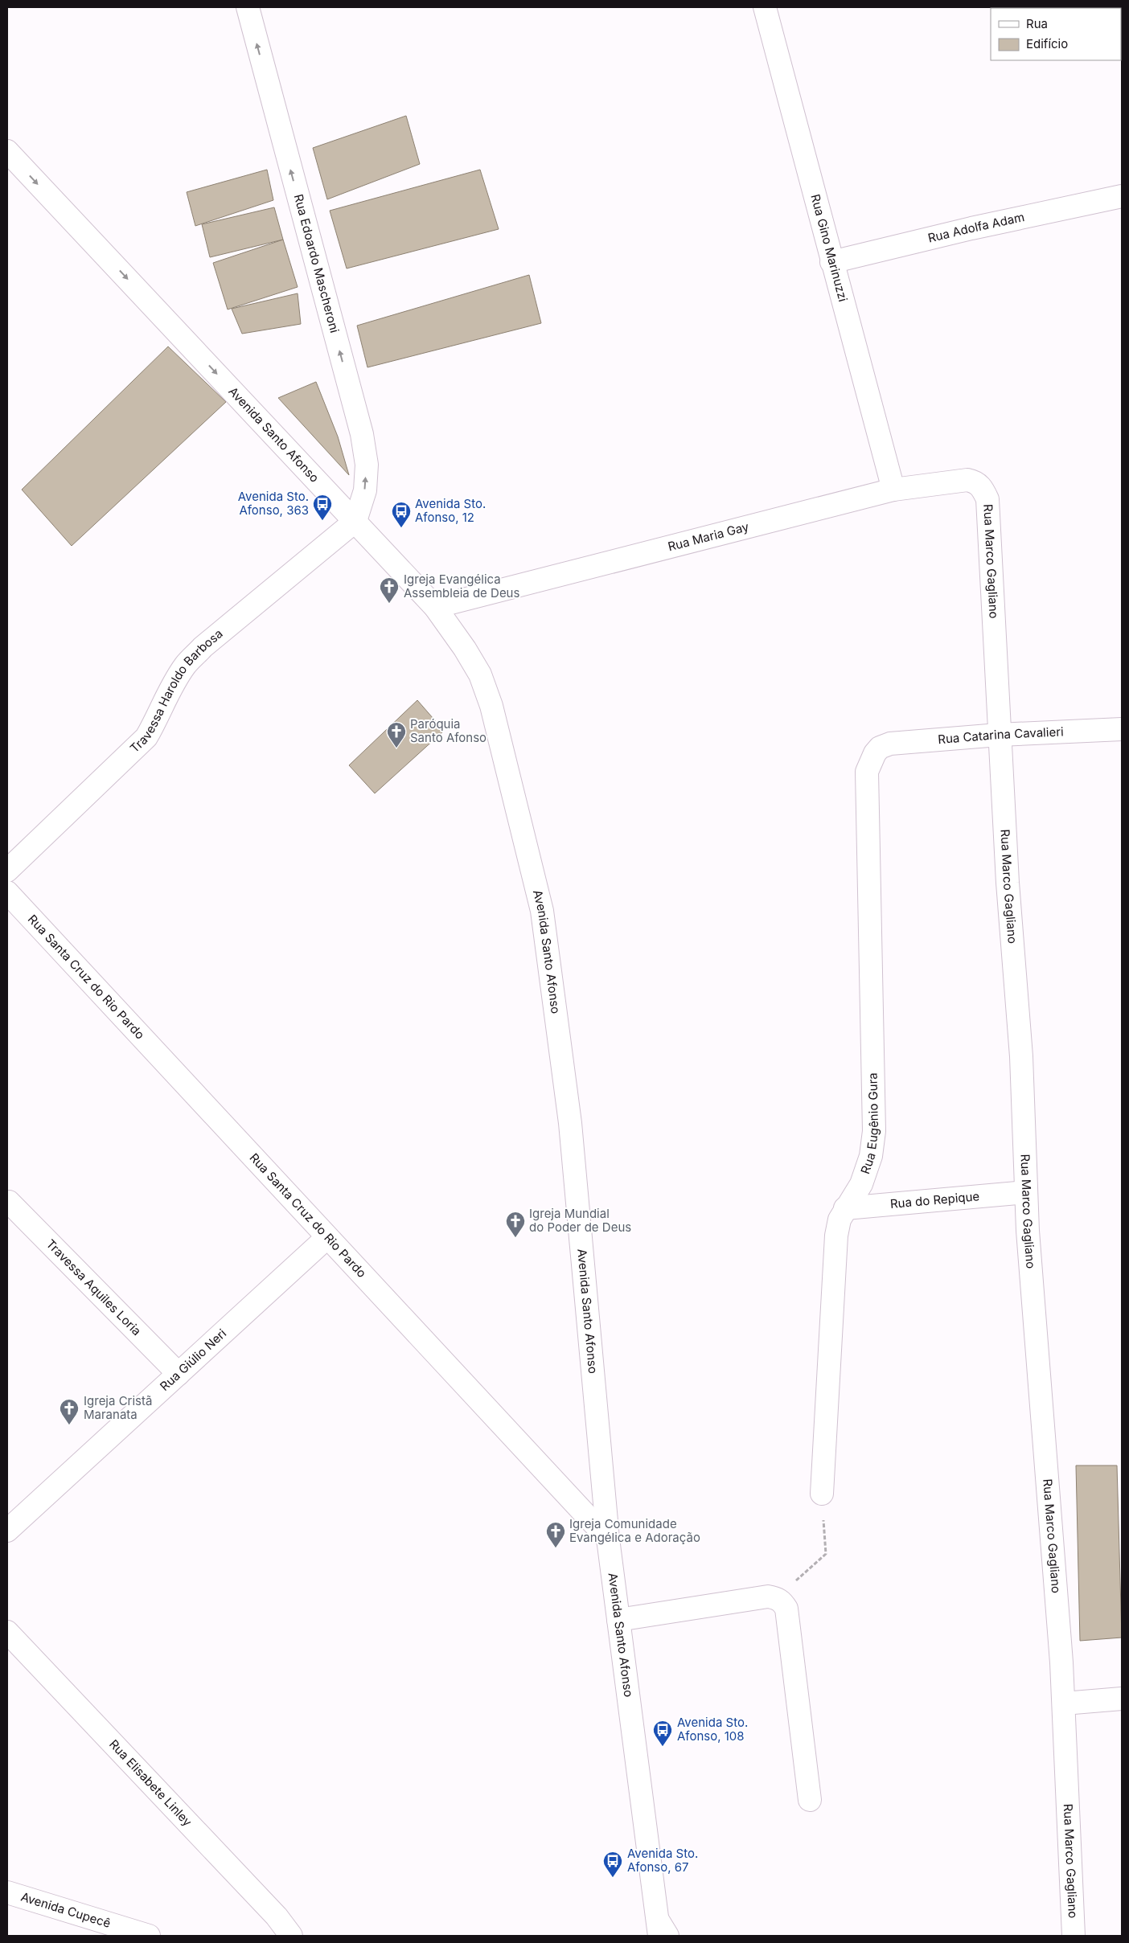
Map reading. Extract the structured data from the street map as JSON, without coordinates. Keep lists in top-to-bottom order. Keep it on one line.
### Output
{"streets":{"street":["Rua Adolfa Adam","Rua Gino Marinuzzi","Rua Edoardo Mascheroni","Avenida Santo Afonso","Rua Maria Gay","Rua Marco Gagliano","Travessa Haroldo Barbosa","Rua Catarina Cavalieri","Rua Santa Cruz do Rio Pardo","Rua Eugênio Gura","Rua do Repique","Travessa Aquiles Loria","Rua Giúlio Neri","Rua Elisabete Linley","Avenida Cupecê"]},"crossings":[["Rua Adolfa Adam","Rua Gino Marinuzzi"],["Rua Gino Marinuzzi","Rua Maria Gay"],["Rua Edoardo Mascheroni","Avenida Santo Afonso"],["Rua Edoardo Mascheroni","Travessa Haroldo Barbosa"],["Avenida Santo Afonso","Rua Maria Gay"],["Avenida Santo Afonso","Travessa Haroldo Barbosa"],["Avenida Santo Afonso","Rua Santa Cruz do Rio Pardo"],["Rua Maria Gay","Rua Marco Gagliano"],["Rua Marco Gagliano","Rua Catarina Cavalieri"],["Rua Marco Gagliano","Rua do Repique"],["Rua Catarina Cavalieri","Rua Eugênio Gura"],["Rua Santa Cruz do Rio Pardo","Rua Giúlio Neri"],["Rua Eugênio Gura","Rua do Repique"],["Travessa Aquiles Loria","Rua Giúlio Neri"]],"one_way":["Rua Edoardo Mascheroni"],"places":{"bus stop":["Avenida Sto. Afonso, 363","Avenida Sto. Afonso, 12","Avenida Sto. Afonso, 108","Avenida Sto. Afonso, 67"],"church":["Igreja Evangélica Assembleia de Deus","Paróquia Santo Afonso","Igreja Mundial do Poder de Deus","Igreja Cristã Maranata","Igreja Comunidade Evangélica e Adoração"]},"legend":["Rua","Edifício"]}
